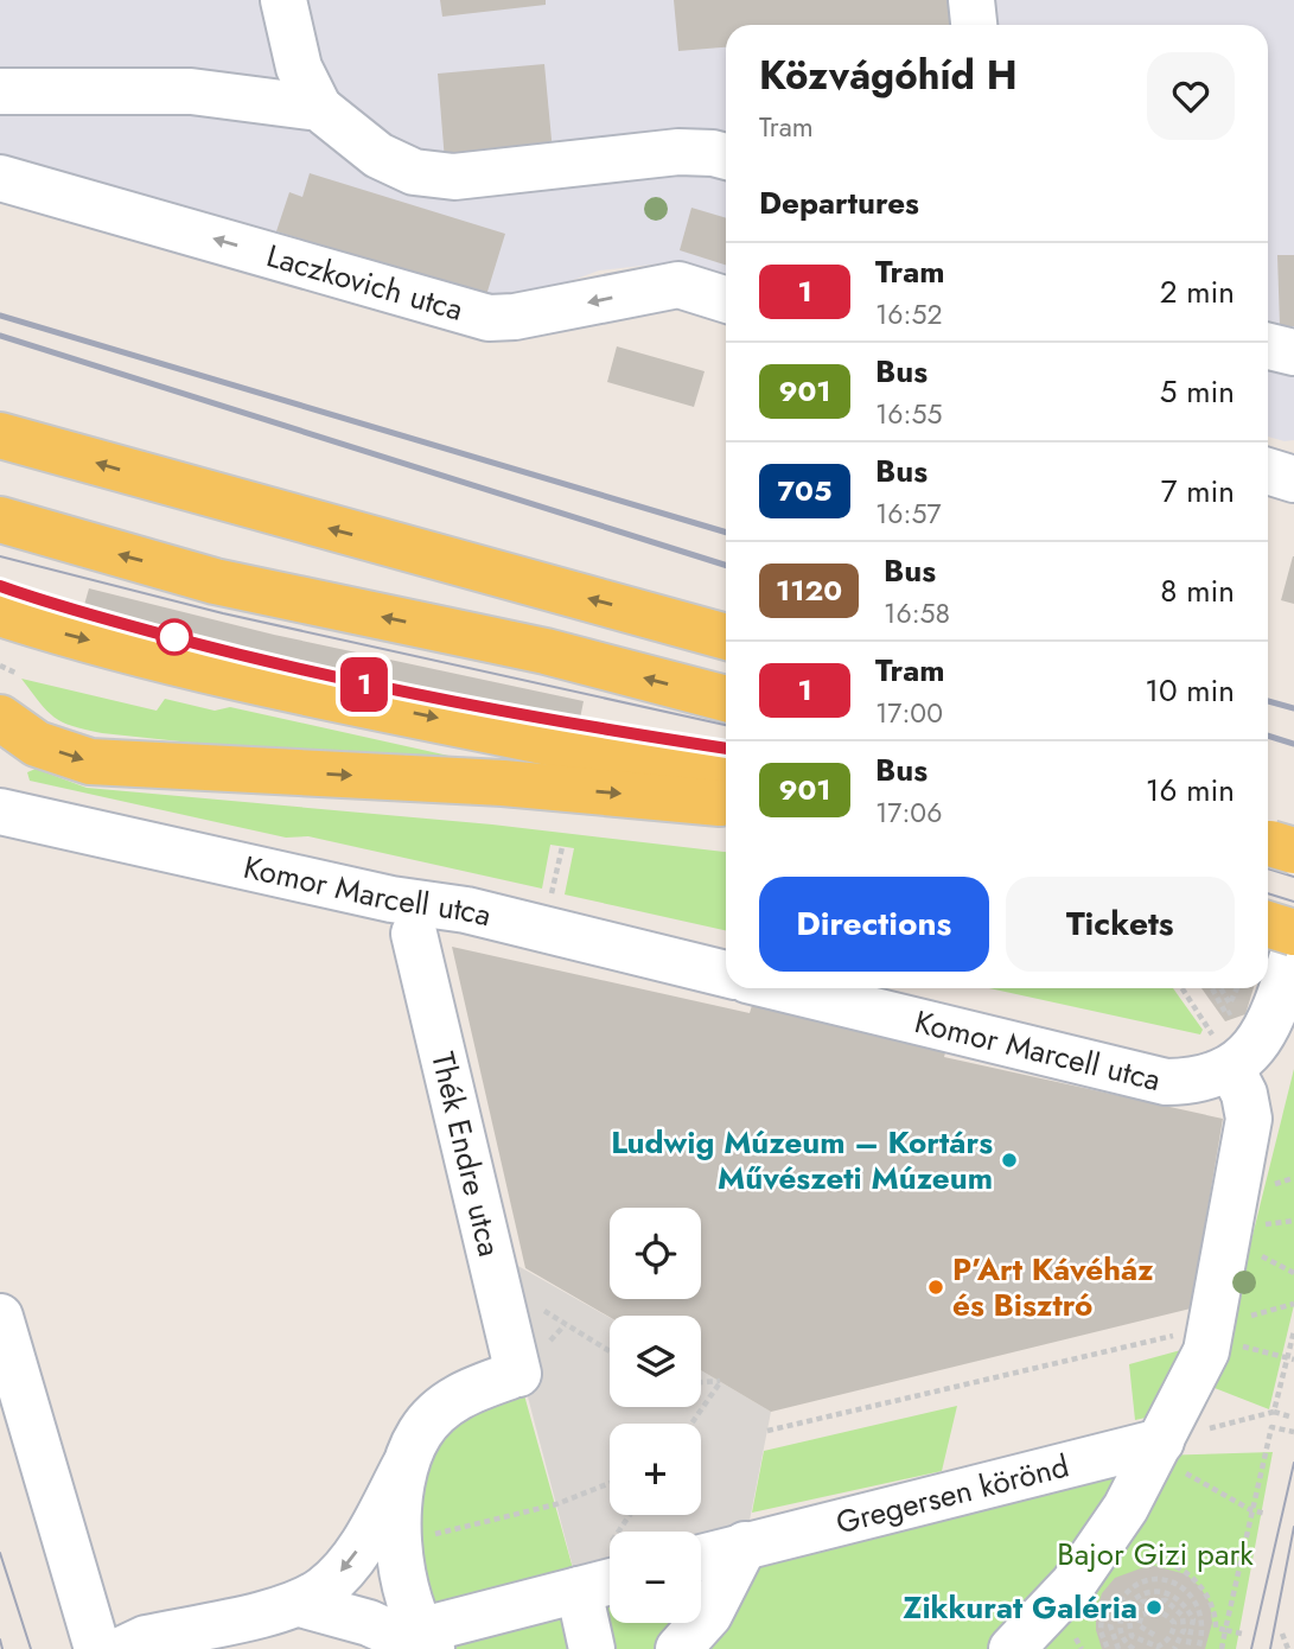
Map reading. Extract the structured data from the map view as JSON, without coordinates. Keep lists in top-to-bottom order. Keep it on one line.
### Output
{"streets":{"street":["Laczkovich utca","Komor Marcell utca","Thék Endre utca","Gregersen körönd"]},"parks":["Bajor Gizi park"],"places":["Ludwig Múzeum – Kortárs Művészeti Múzeum","P’Art Kávéház és Bisztró","Zikkurat Galéria"],"lines":["tram line 1"],"page":{"on_map":"1","heading":[["Közvágóhíd H","Tram"],"Departures"],"list":[{"mark":"1","name":"Tram","note":"16:52","value":"2 min"},{"mark":"901","name":"Bus","note":"16:55","value":"5 min"},{"mark":"705","name":"Bus","note":"16:57","value":"7 min"},{"mark":"1120","name":"Bus","note":"16:58","value":"8 min"},{"mark":"1","name":"Tram","note":"17:00","value":"10 min"},{"mark":"901","name":"Bus","note":"17:06","value":"16 min"}],"buttons":["Directions","Tickets"],"map_buttons":["+","−"]}}
